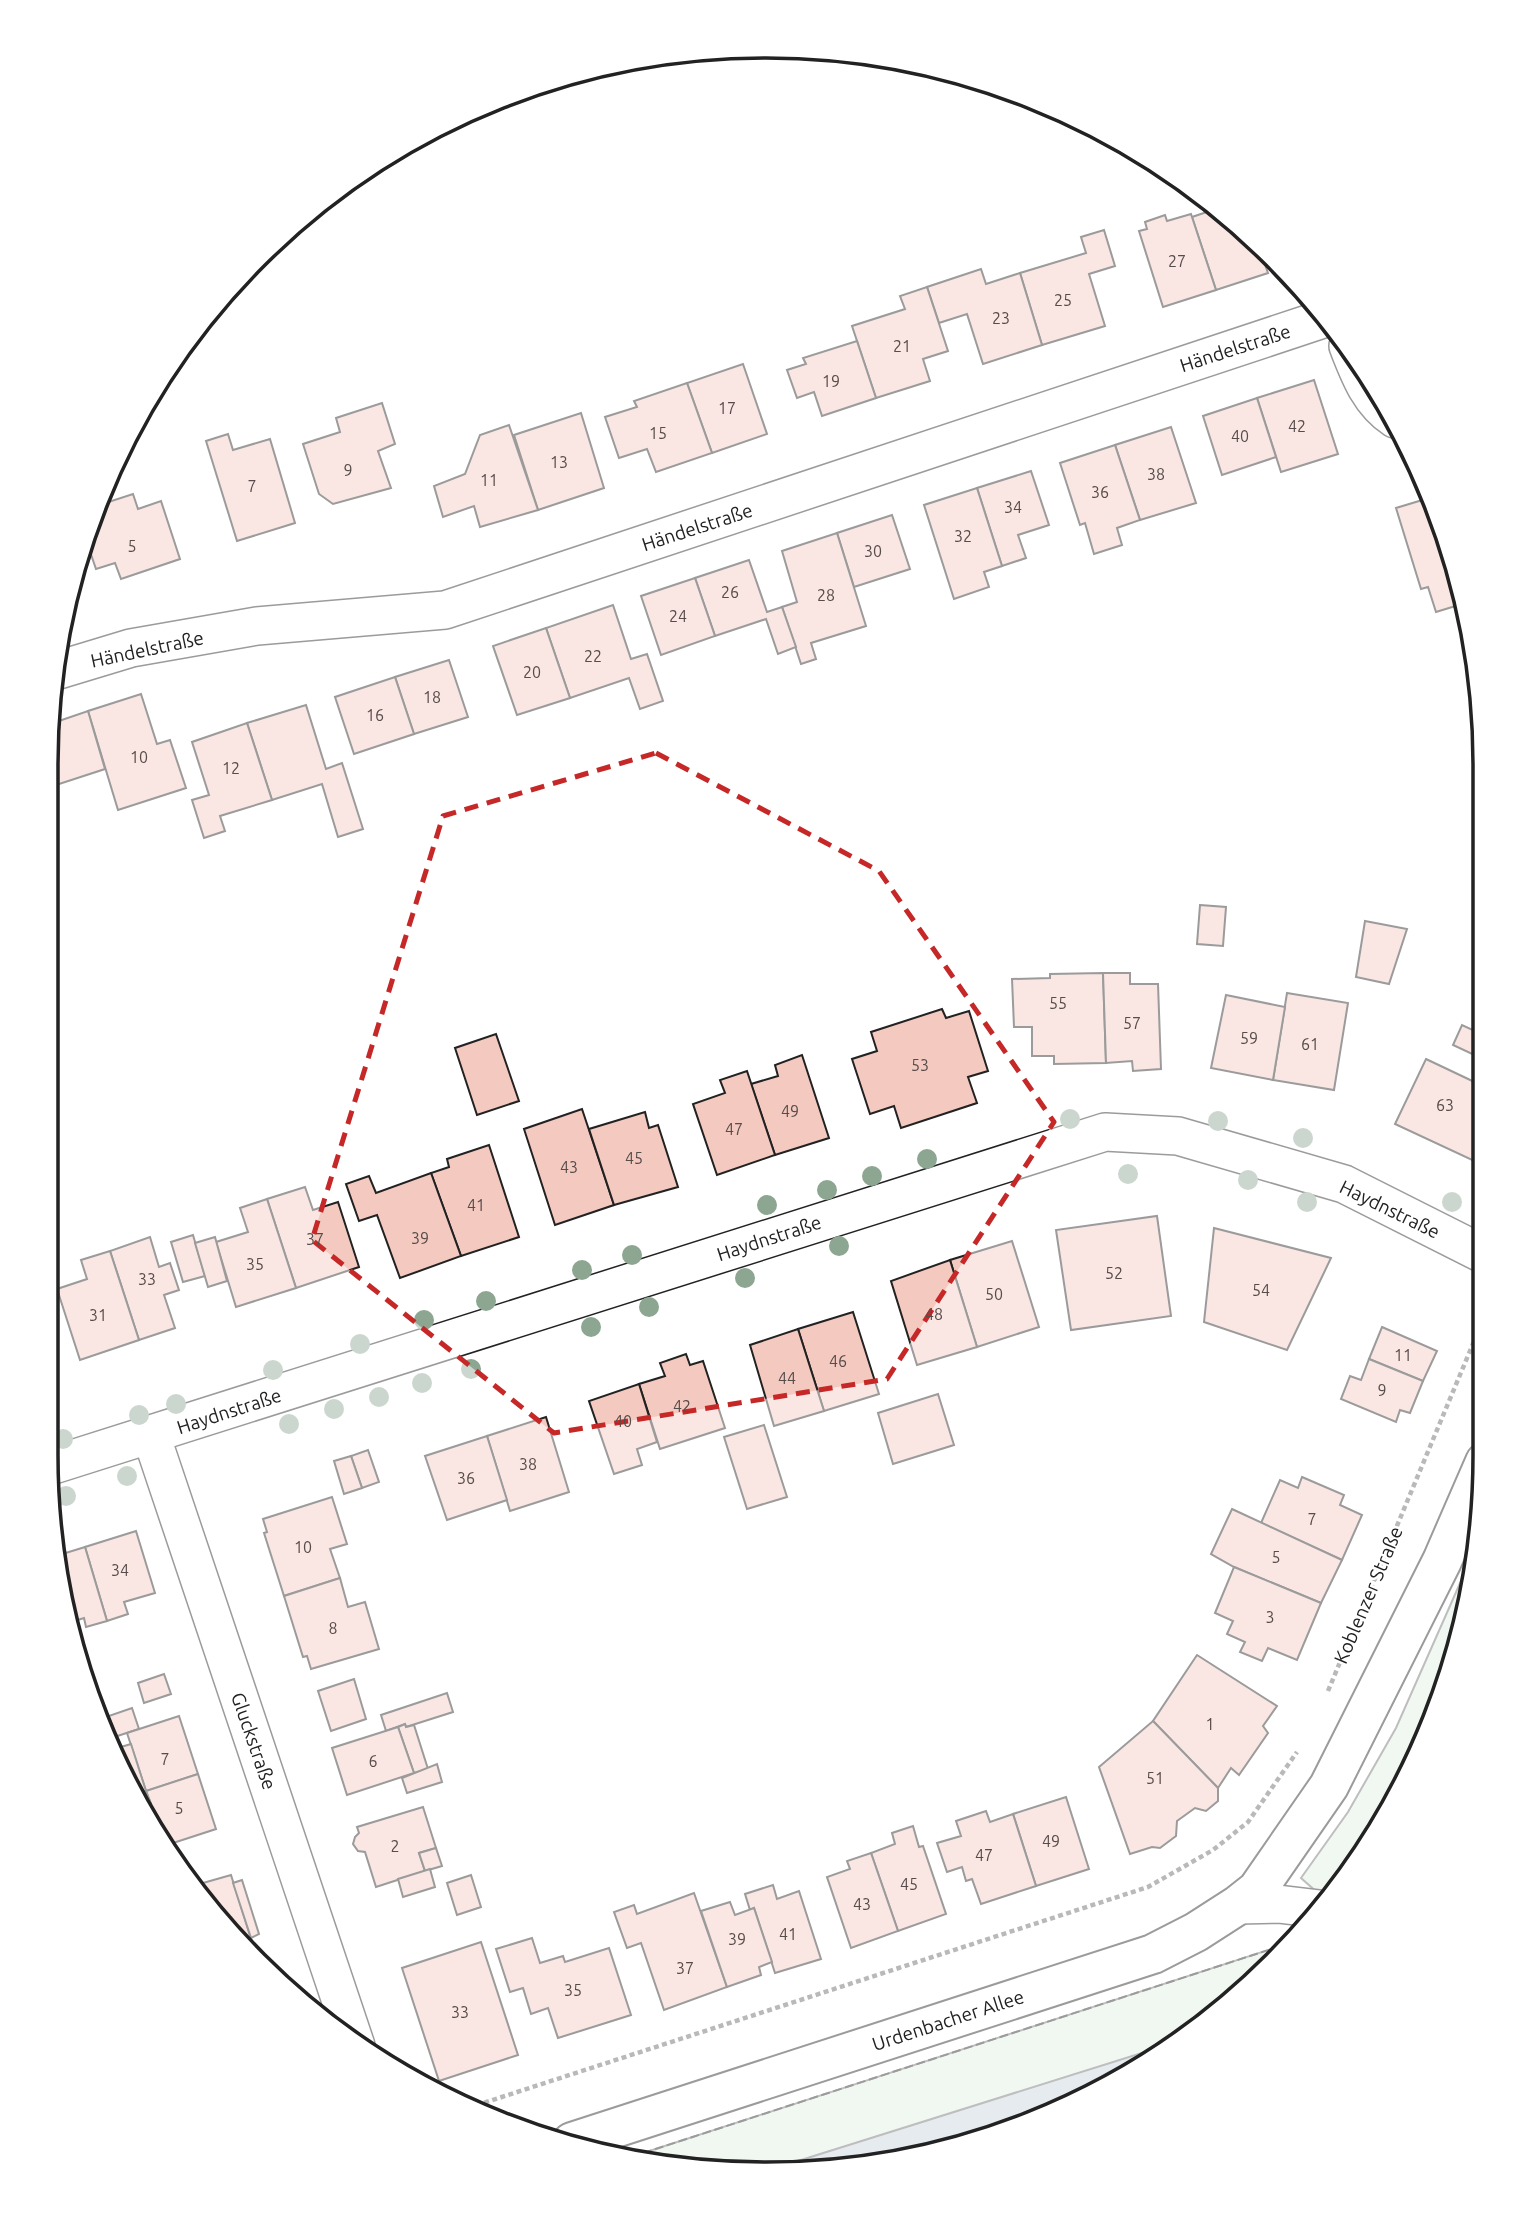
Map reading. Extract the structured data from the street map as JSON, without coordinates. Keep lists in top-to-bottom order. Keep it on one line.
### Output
{"streets":{"main road":["Urdenbacher Allee"],"street":["Händelstraße","Haydnstraße","Gluckstraße"],"path":["Koblenzer Straße"]},"crossings":[["Haydnstraße","Gluckstraße"]],"house_numbers":["27","25","23","21","19","17","42","15","40","13","9","38","11","7","36","34","32","5","30","26","28","24","22","20","18","16","10","12","55","57","59","61","53","63","49","47","45","43","41","39","37","35","52","33","54","50","48","31","11","46","44","9","42","40","38","36","7","10","5","34","3","8","1","7","6","51","5","49","2","47","45","43","41","39","37","35","33"]}
